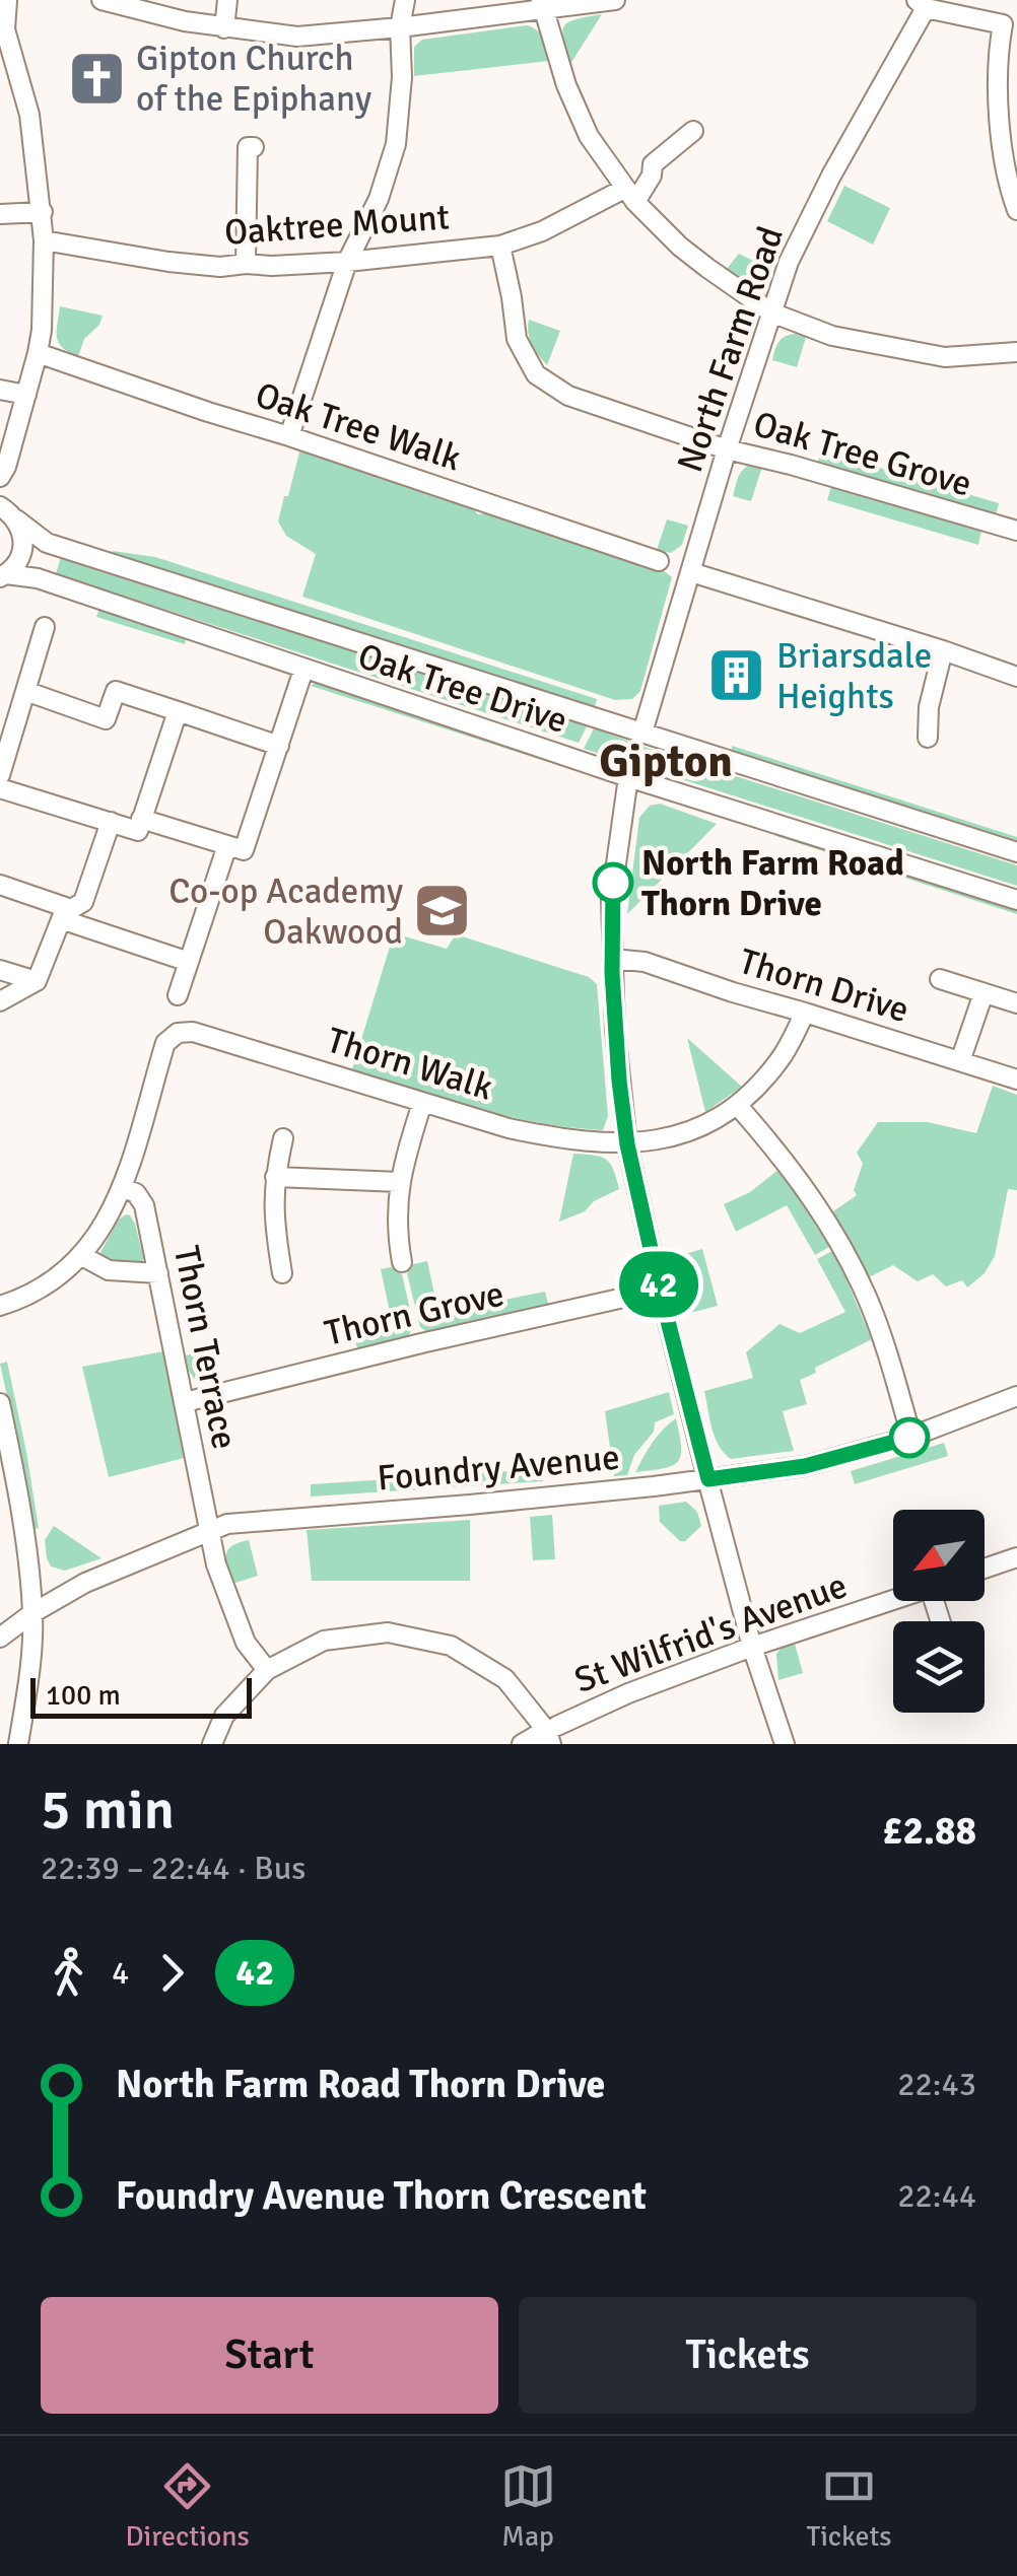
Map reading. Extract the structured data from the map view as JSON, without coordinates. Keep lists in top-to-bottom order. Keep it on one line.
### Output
{"streets":{"street":["Oaktree Mount","North Farm Road","Oak Tree Walk","Oak Tree Grove","Oak Tree Drive","Thorn Drive","Thorn Walk","Thorn Grove","Thorn Terrace","Foundry Avenue","St Wilfrid's Avenue"]},"crossings":[["Oaktree Mount","Oak Tree Grove"],["North Farm Road","Oak Tree Grove"],["North Farm Road","Oak Tree Drive"],["Thorn Drive","Thorn Walk"],["Thorn Walk","Thorn Terrace"],["Thorn Grove","Thorn Terrace"],["Thorn Terrace","Foundry Avenue"]],"districts":["Gipton"],"places":{"church":["Gipton Church of the Epiphany"],"building":["Briarsdale Heights"],"other":["North Farm Road Thorn Drive"],"school or university":["Co-op Academy Oakwood"]},"lines":["bus line 42"],"scale_bar":"100 m","north":"bottom left","page":{"on_map":"42","scale":"100 m","heading":["5 min","22:39 – 22:44 · Bus","£2.88"],"legs":["4","42"],"list":[{"name":"North Farm Road Thorn Drive","value":"22:43"},{"name":"Foundry Avenue Thorn Crescent","value":"22:44"}],"buttons":["Start","Tickets"],"tabs":["Directions","Map","Tickets"]}}
